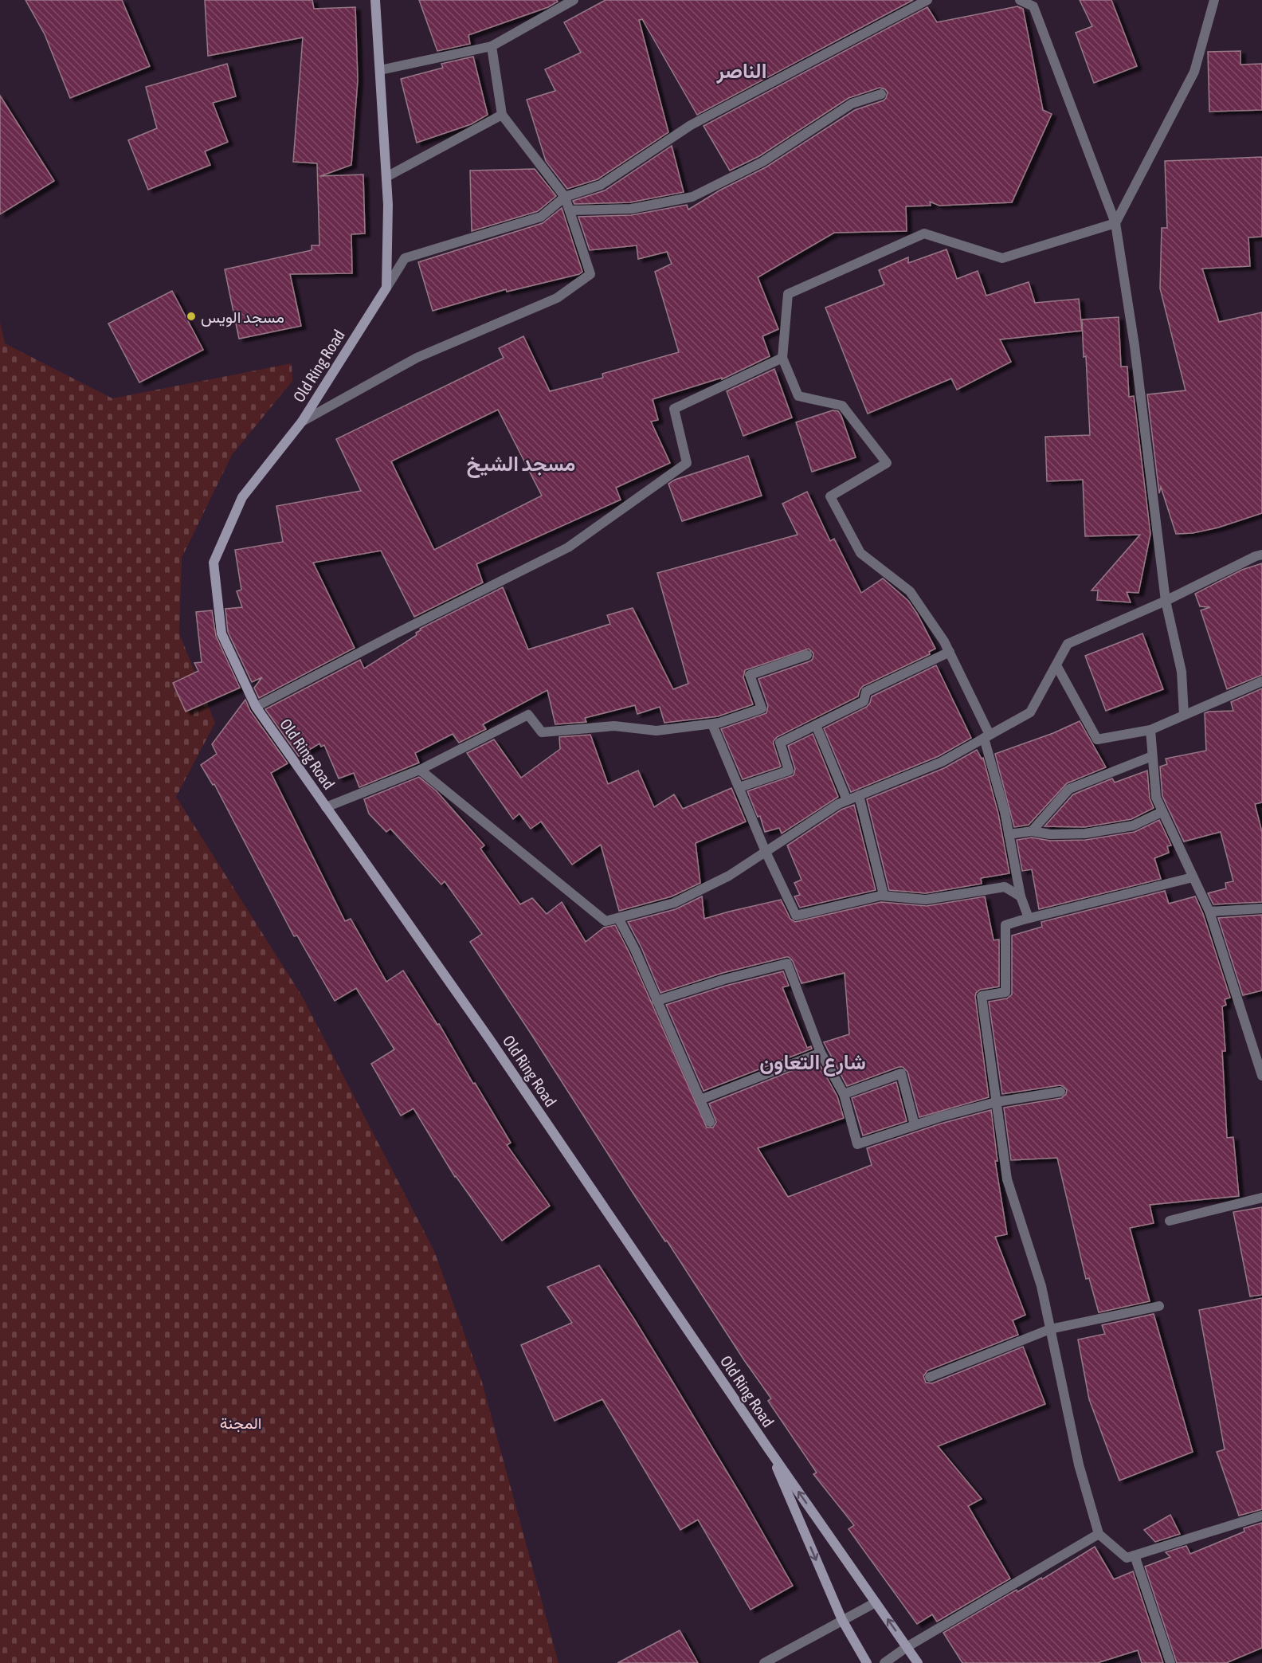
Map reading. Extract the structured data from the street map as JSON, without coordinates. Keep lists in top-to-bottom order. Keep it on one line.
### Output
{"streets":{"street":["Old Ring Road"]},"districts":["الناصر","مسجد الشيخ","شارع التعاون"],"parks":["المجنة"],"places":["مسجد الويس"]}
